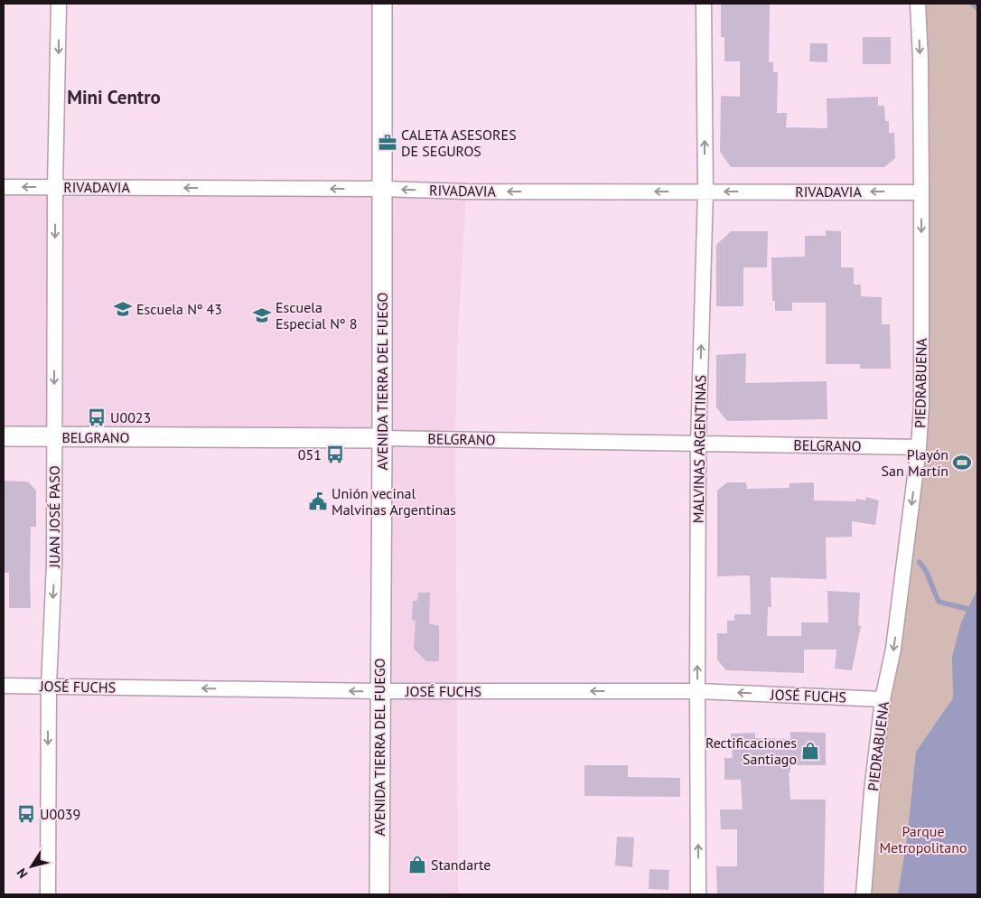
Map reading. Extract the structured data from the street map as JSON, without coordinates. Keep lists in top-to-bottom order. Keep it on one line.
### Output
{"streets":{"street":["RIVADAVIA","AVENIDA TIERRA DEL FUEGO","PIEDRABUENA","BELGRANO","MALVINAS ARGENTINAS","JUAN JOSÉ PASO","JOSÉ FUCHS"]},"crossings":[["RIVADAVIA","AVENIDA TIERRA DEL FUEGO"],["RIVADAVIA","PIEDRABUENA"],["RIVADAVIA","MALVINAS ARGENTINAS"],["RIVADAVIA","JUAN JOSÉ PASO"],["AVENIDA TIERRA DEL FUEGO","BELGRANO"],["AVENIDA TIERRA DEL FUEGO","JOSÉ FUCHS"],["PIEDRABUENA","BELGRANO"],["PIEDRABUENA","JOSÉ FUCHS"],["BELGRANO","MALVINAS ARGENTINAS"],["BELGRANO","JUAN JOSÉ PASO"],["MALVINAS ARGENTINAS","JOSÉ FUCHS"],["JUAN JOSÉ PASO","JOSÉ FUCHS"]],"one_way":["RIVADAVIA","PIEDRABUENA","MALVINAS ARGENTINAS","JUAN JOSÉ PASO","JOSÉ FUCHS"],"districts":["Mini Centro"],"parks":["Parque Metropolitano"],"places":{"office":["CALETA ASESORES DE SEGUROS"],"school or university":["Escuela Nº 43","Escuela Especial Nº 8"],"bus stop":["U0023","051","U0039"],"sports":["Playón San Martín"],"public building":["Unión vecinal Malvinas Argentinas"],"shop":["Rectificaciones Santiago","Standarte"]},"north":"bottom left"}
